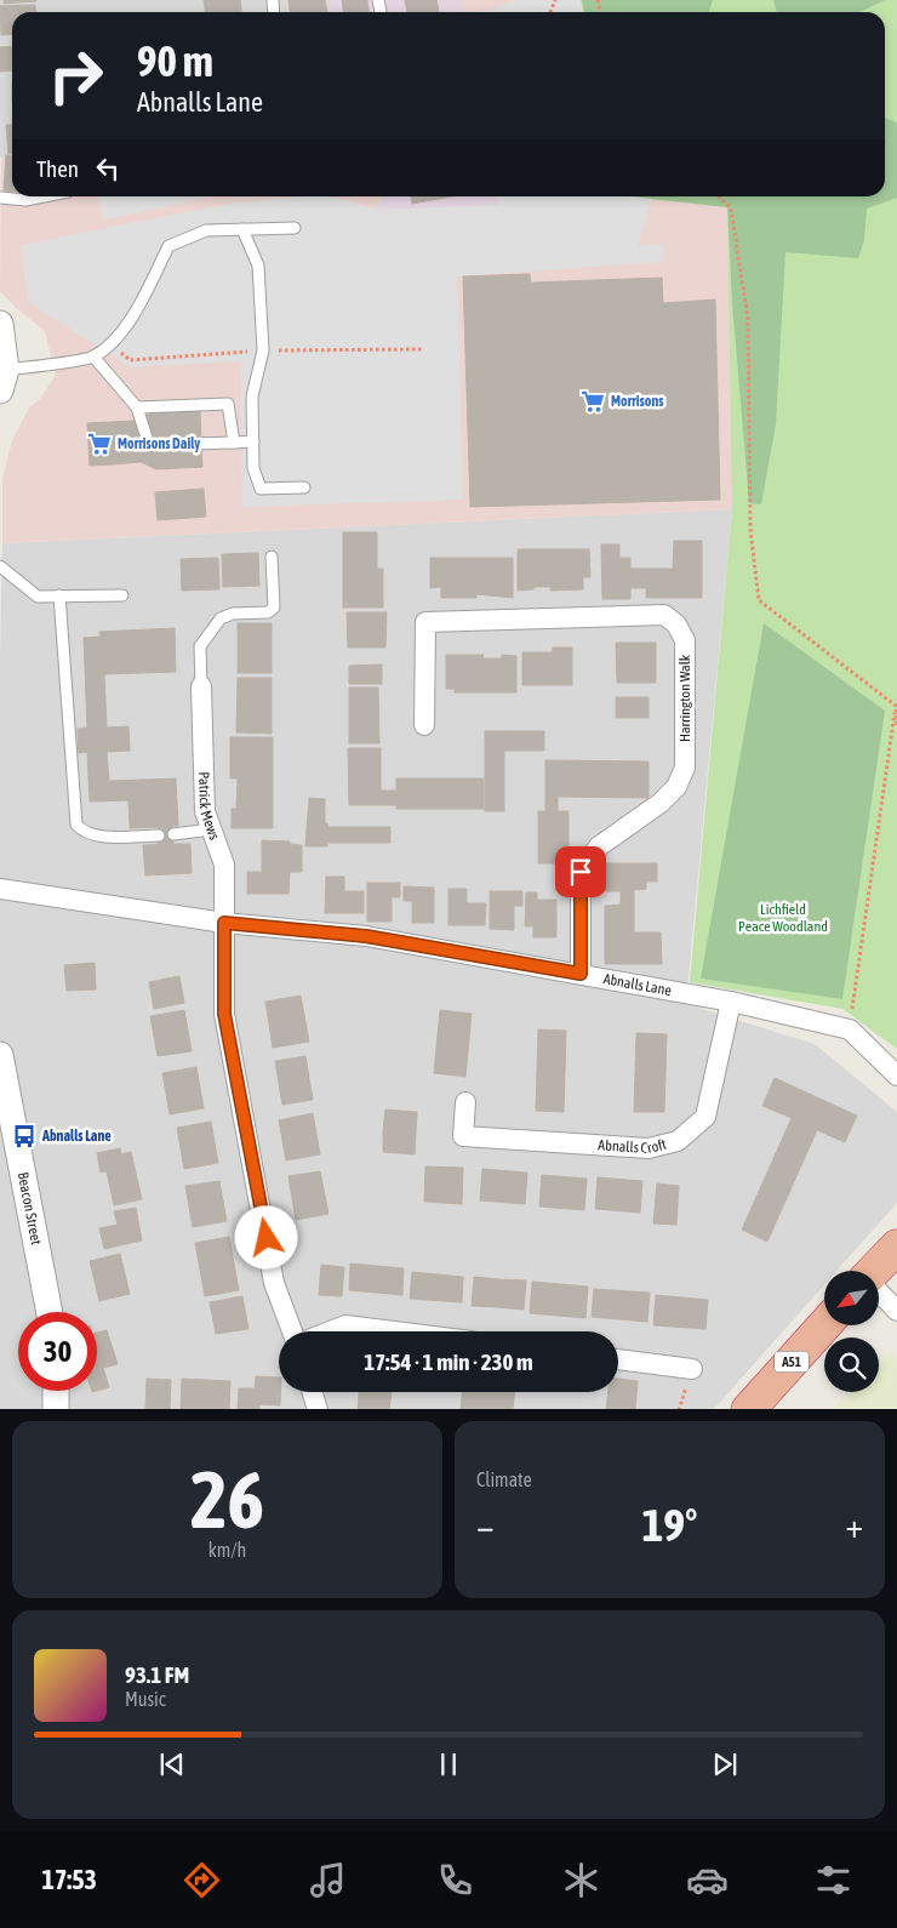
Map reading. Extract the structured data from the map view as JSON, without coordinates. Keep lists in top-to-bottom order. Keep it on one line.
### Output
{"streets":{"highway":["A51"],"street":["Harrington Walk","Patrick Mews","Abnalls Lane","Abnalls Croft","Beacon Street"]},"crossings":[["Harrington Walk","Abnalls Lane"],["Patrick Mews","Abnalls Lane"],["Abnalls Lane","Abnalls Croft"]],"parks":["Lichfield Peace Woodland"],"places":{"supermarket":["Morrisons","Morrisons Daily"],"bus stop":["Abnalls Lane"]},"north":"bottom left","page":{"turn":["90 m","Abnalls Lane"],"then":"Then","limit":"30","trip":"17:54 · 1 min · 230 m","tile":[["26","km/h"],"Climate"],"heat":["−","19°","+"],"song":["93.1 FM","Music"],"tabs":"17:53"}}
